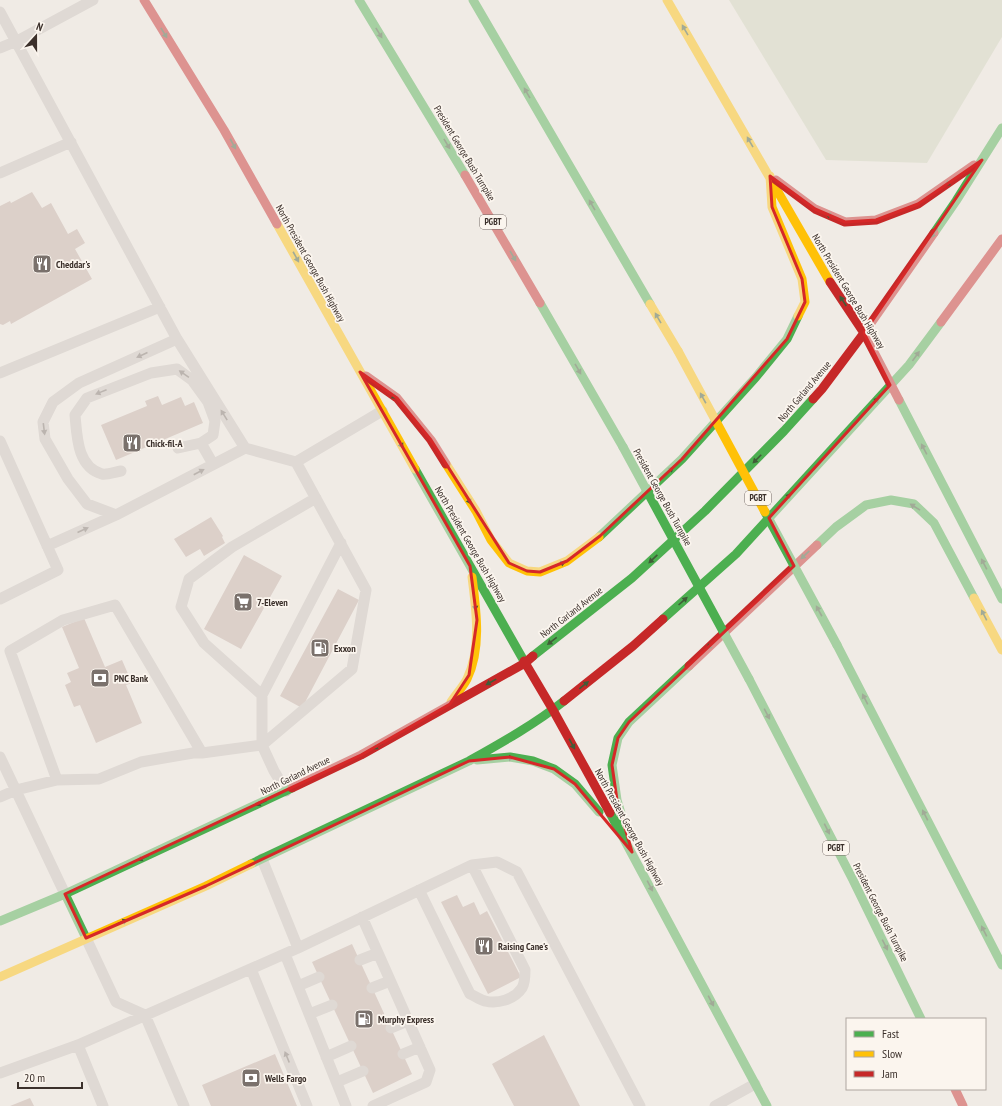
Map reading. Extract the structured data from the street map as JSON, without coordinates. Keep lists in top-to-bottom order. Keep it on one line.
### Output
{"streets":{"main road":["President George Bush Turnpike","PGBT","North President George Bush Highway","North Garland Avenue"]},"crossings":[["North President George Bush Highway","North Garland Avenue"]],"one_way":["President George Bush Turnpike"],"places":{"restaurant":["Cheddar's","Chick-fil-A","Raising Cane's"],"supermarket":["7-Eleven"],"fuel station":["Exxon","Murphy Express"],"bank":["PNC Bank","Wells Fargo"]},"legend":["Fast","Slow","Jam"],"scale_bar":"20 m","north":"top"}
